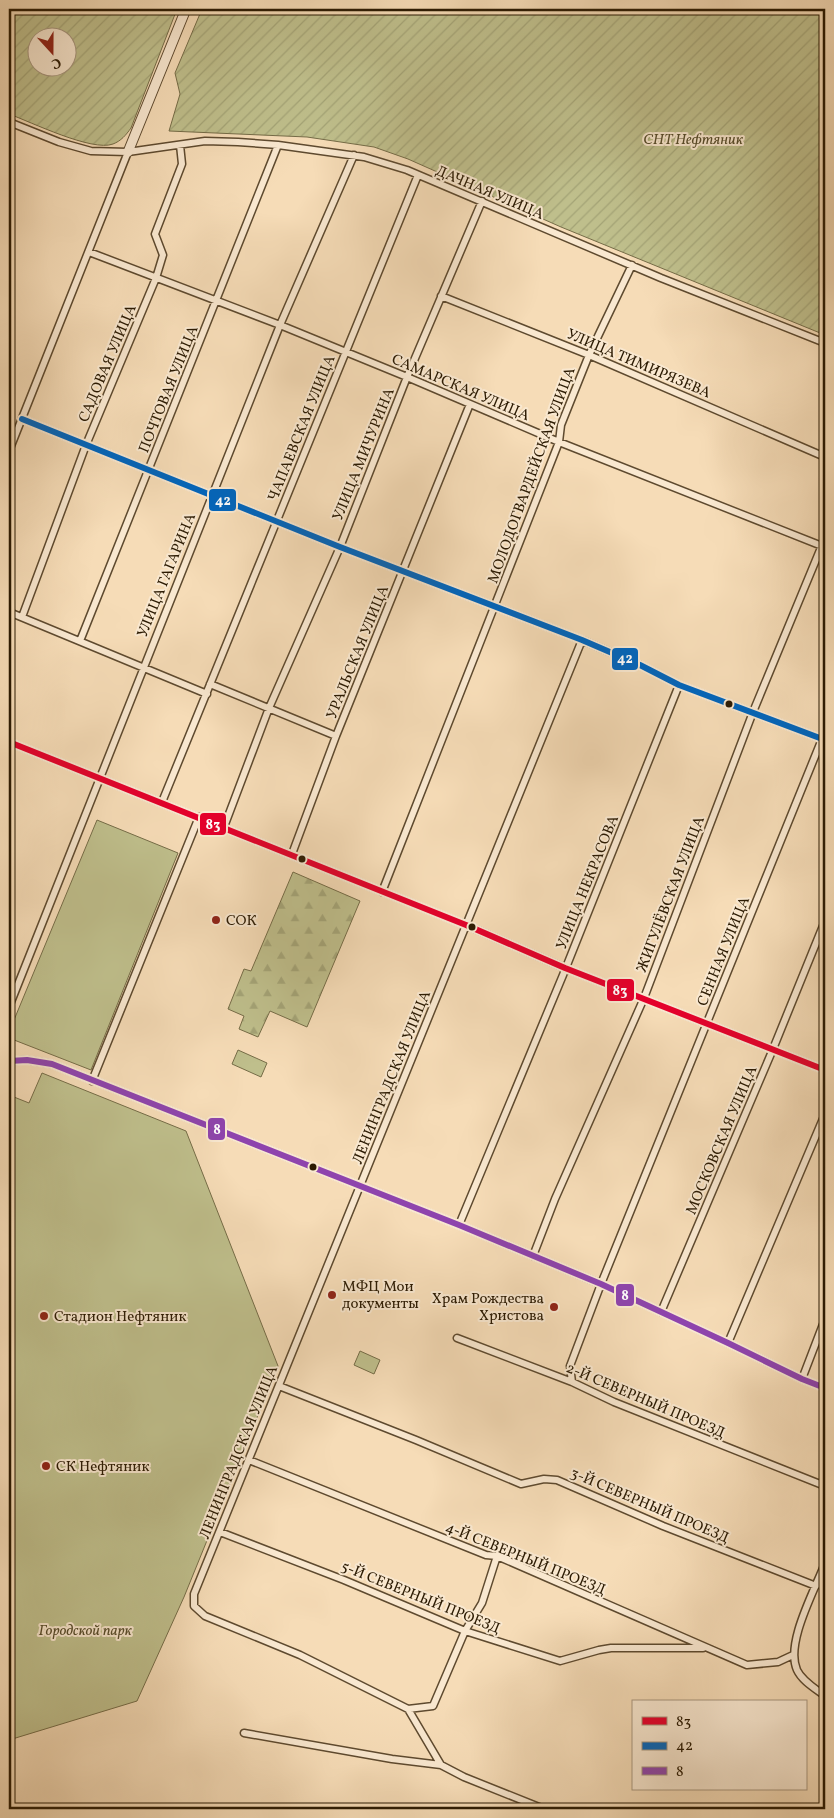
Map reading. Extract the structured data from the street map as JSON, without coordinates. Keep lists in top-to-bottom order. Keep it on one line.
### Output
{"streets":{"street":["ДАЧНАЯ УЛИЦА","САДОВАЯ УЛИЦА","УЛИЦА ТИМИРЯЗЕВА","САМАРСКАЯ УЛИЦА","ПОЧТОВАЯ УЛИЦА","ЧАПАЕВСКАЯ УЛИЦА","УЛИЦА МИЧУРИНА","МОЛОДОГВАРДЕЙСКАЯ УЛИЦА","УЛИЦА ГАГАРИНА","УРАЛЬСКАЯ УЛИЦА","УЛИЦА НЕКРАСОВА","ЖИГУЛЁВСКАЯ УЛИЦА","СЕННАЯ УЛИЦА","ЛЕНИНГРАДСКАЯ УЛИЦА","МОСКОВСКАЯ УЛИЦА","2-Й СЕВЕРНЫЙ ПРОЕЗД","3-Й СЕВЕРНЫЙ ПРОЕЗД","4-Й СЕВЕРНЫЙ ПРОЕЗД","5-Й СЕВЕРНЫЙ ПРОЕЗД"]},"crossings":[["ДАЧНАЯ УЛИЦА","САДОВАЯ УЛИЦА"],["ДАЧНАЯ УЛИЦА","ПОЧТОВАЯ УЛИЦА"],["ДАЧНАЯ УЛИЦА","ЧАПАЕВСКАЯ УЛИЦА"],["ДАЧНАЯ УЛИЦА","УЛИЦА МИЧУРИНА"],["ДАЧНАЯ УЛИЦА","МОЛОДОГВАРДЕЙСКАЯ УЛИЦА"],["ДАЧНАЯ УЛИЦА","УЛИЦА ГАГАРИНА"],["САДОВАЯ УЛИЦА","САМАРСКАЯ УЛИЦА"],["УЛИЦА ТИМИРЯЗЕВА","УЛИЦА МИЧУРИНА"],["УЛИЦА ТИМИРЯЗЕВА","МОЛОДОГВАРДЕЙСКАЯ УЛИЦА"],["САМАРСКАЯ УЛИЦА","ПОЧТОВАЯ УЛИЦА"],["САМАРСКАЯ УЛИЦА","ЧАПАЕВСКАЯ УЛИЦА"],["САМАРСКАЯ УЛИЦА","УЛИЦА МИЧУРИНА"],["САМАРСКАЯ УЛИЦА","МОЛОДОГВАРДЕЙСКАЯ УЛИЦА"],["САМАРСКАЯ УЛИЦА","УЛИЦА ГАГАРИНА"],["САМАРСКАЯ УЛИЦА","УРАЛЬСКАЯ УЛИЦА"],["САМАРСКАЯ УЛИЦА","ЖИГУЛЁВСКАЯ УЛИЦА"],["СЕННАЯ УЛИЦА","2-Й СЕВЕРНЫЙ ПРОЕЗД"],["ЛЕНИНГРАДСКАЯ УЛИЦА","3-Й СЕВЕРНЫЙ ПРОЕЗД"],["ЛЕНИНГРАДСКАЯ УЛИЦА","4-Й СЕВЕРНЫЙ ПРОЕЗД"],["ЛЕНИНГРАДСКАЯ УЛИЦА","5-Й СЕВЕРНЫЙ ПРОЕЗД"],["4-Й СЕВЕРНЫЙ ПРОЕЗД","5-Й СЕВЕРНЫЙ ПРОЕЗД"]],"parks":["СНТ Нефтяник","Городской парк"],"places":["СОК","МФЦ Мои документы","Храм Рождества Христова","Стадион Нефтяник","СК Нефтяник"],"lines":["transit line 42","transit line 83","transit line 8"],"legend":["83","42","8"],"north":"bottom"}
